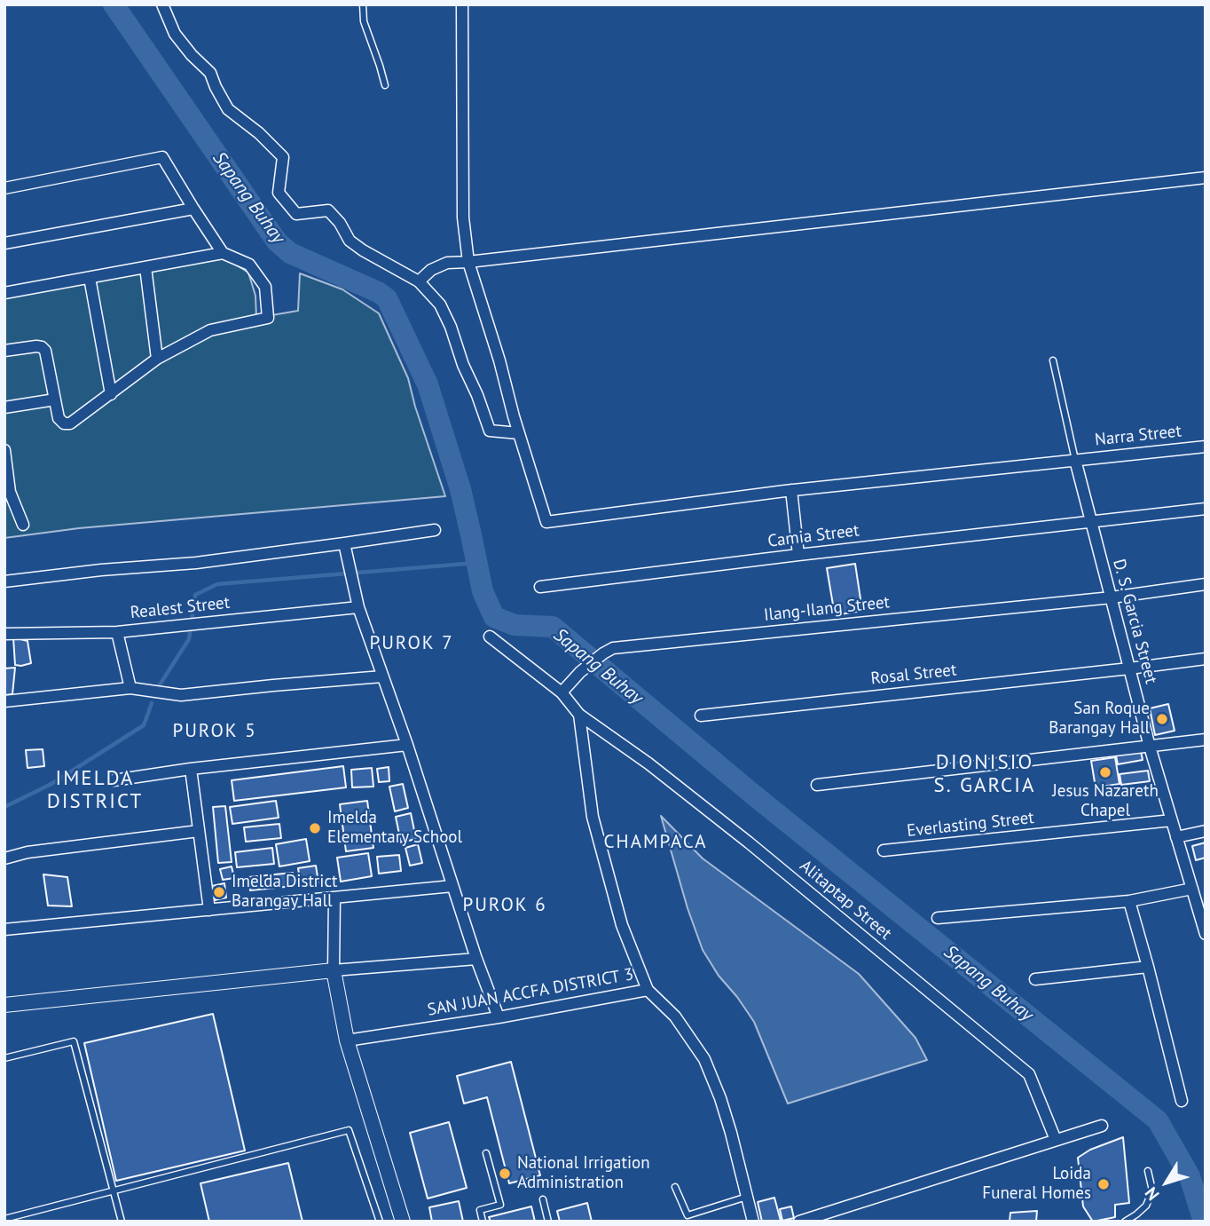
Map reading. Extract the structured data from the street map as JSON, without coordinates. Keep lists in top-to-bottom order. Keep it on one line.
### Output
{"streets":{"street":["Narra Street","Camia Street","Realest Street","Ilang-Ilang Street","D. S. Garcia Street","Rosal Street","Everlasting Street","Alitaptap Street","SAN JUAN ACCFA DISTRICT 3"]},"crossings":[["Narra Street","D. S. Garcia Street"],["Camia Street","D. S. Garcia Street"],["Ilang-Ilang Street","D. S. Garcia Street"],["Ilang-Ilang Street","Alitaptap Street"],["D. S. Garcia Street","Rosal Street"],["D. S. Garcia Street","Everlasting Street"]],"districts":["PUROK 7","PUROK 5","DIONISIO S. GARCIA","IMELDA DISTRICT","CHAMPACA","PUROK 6"],"water":["Sapang Buhay"],"places":["San Roque Barangay Hall","Jesus Nazareth Chapel","Imelda Elementary School","Imelda District Barangay Hall","National Irrigation Administration","Loida Funeral Homes"],"north":"bottom left"}
